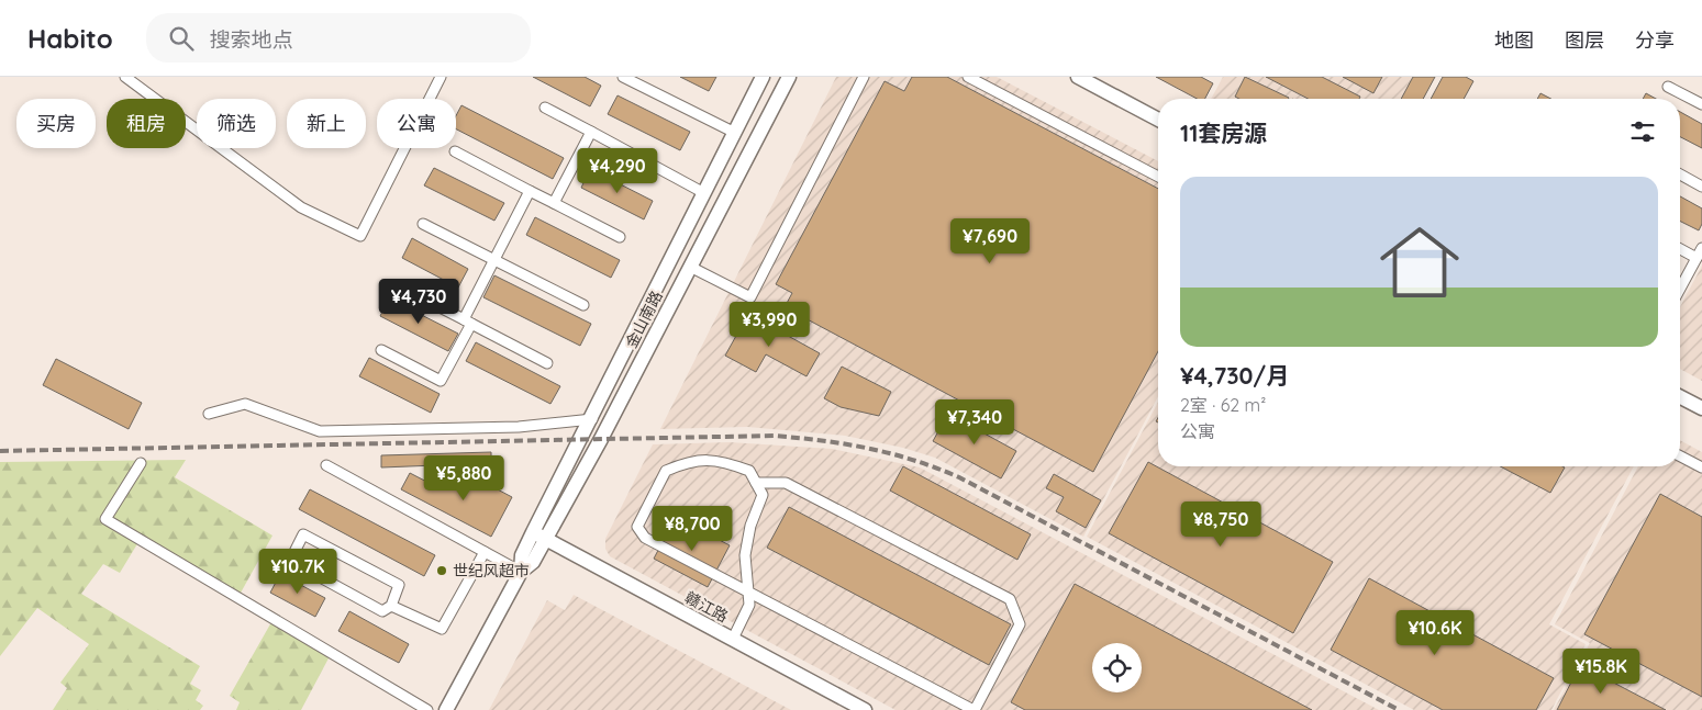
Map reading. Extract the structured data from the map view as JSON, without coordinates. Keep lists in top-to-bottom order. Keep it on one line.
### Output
{"streets":{"main road":["金山南路","赣江路"]},"crossings":[["金山南路","赣江路"]],"places":["世纪风超市"],"page":{"header":"Habito","search":"搜索地点","nav":["地图","图层","分享"],"chip":["买房","租房","筛选","新上","公寓"],"heading":"11套房源","price":["¥4,290","¥7,690","¥4,730","¥3,990","¥7,340","¥5,880","¥8,750","¥8,700","¥10.7K","¥10.6K","¥15.8K"],"list":[{"name":"¥4,730/月","note":"2室 · 62 m² · 公寓"}]}}
